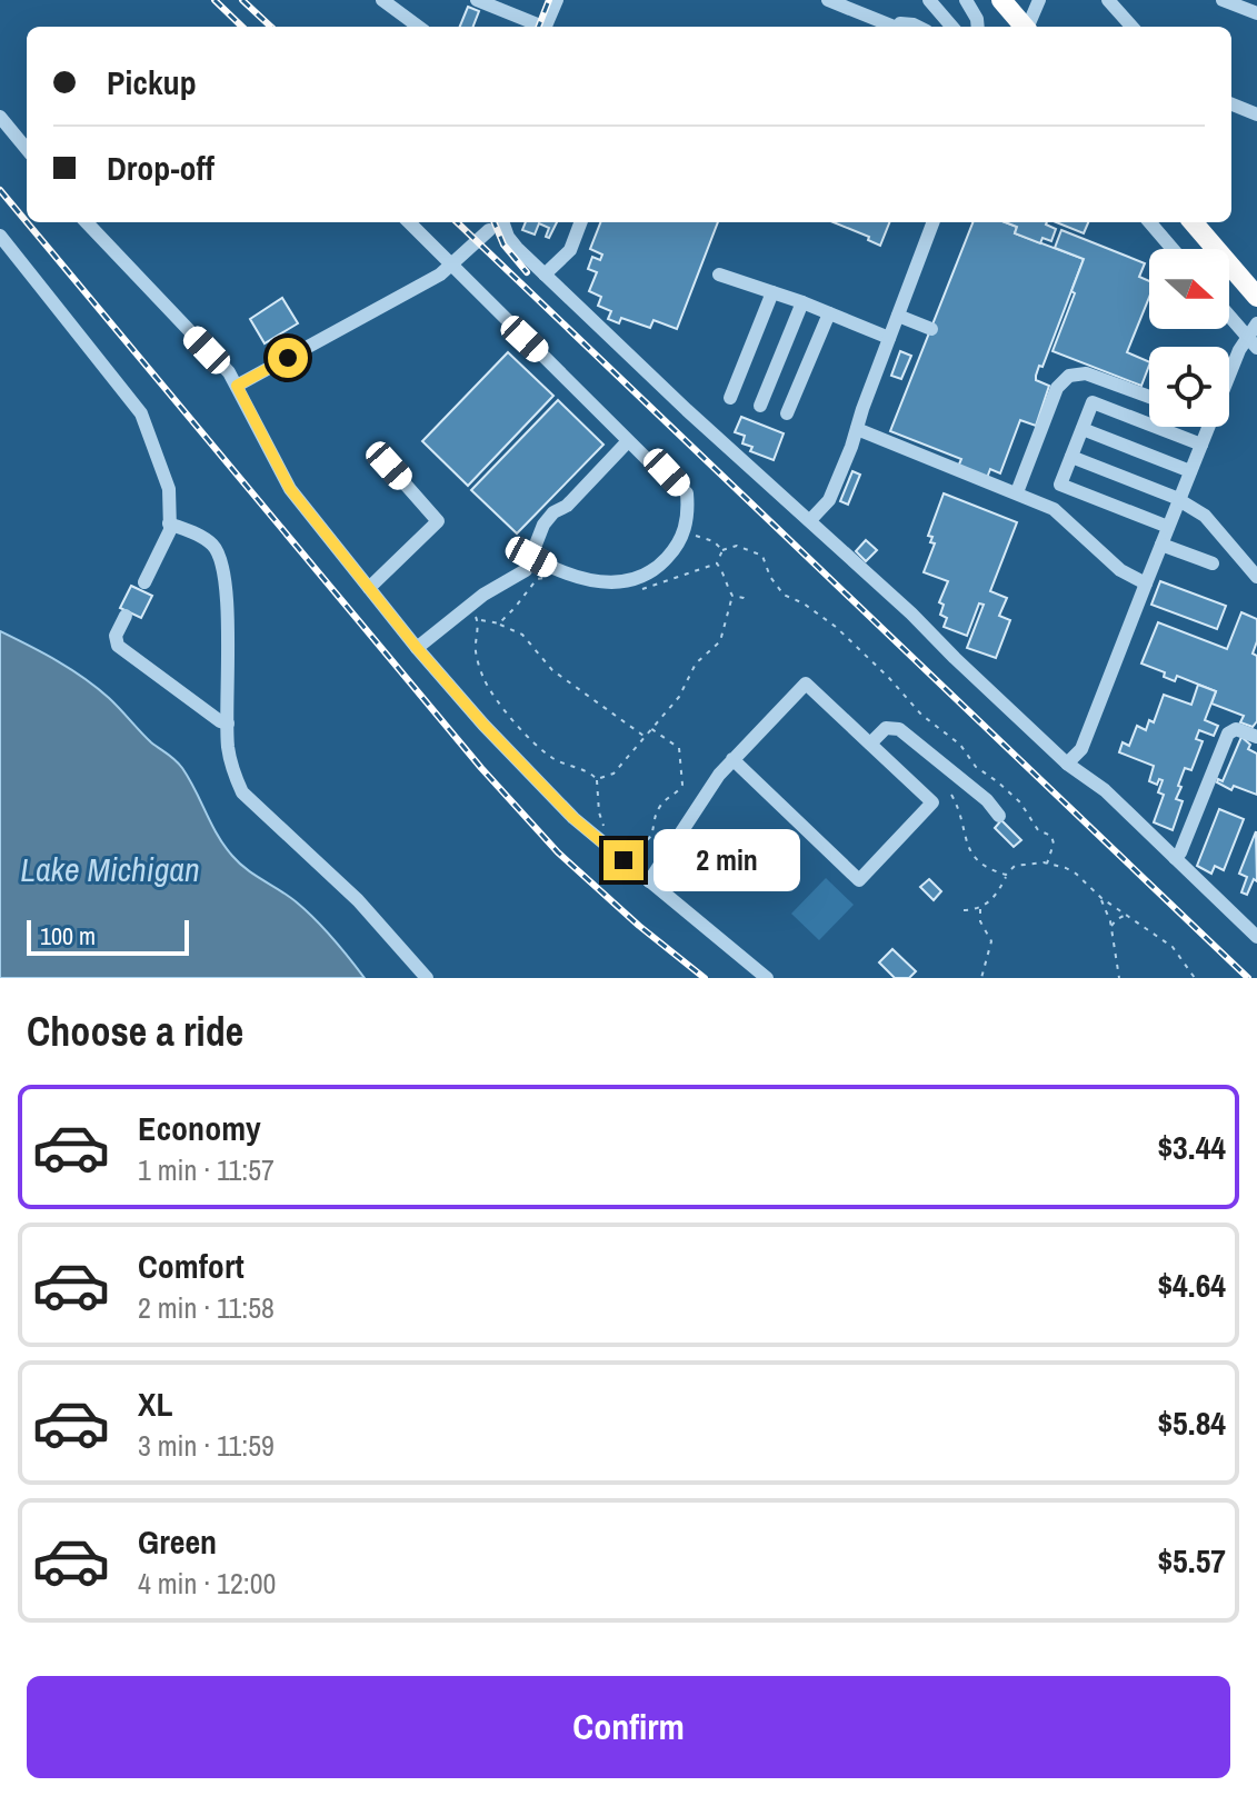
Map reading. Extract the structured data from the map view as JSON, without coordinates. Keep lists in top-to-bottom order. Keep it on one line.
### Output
{"water":["Lake Michigan"],"scale_bar":"100 m","north":"right","page":{"banner":["Pickup","Drop-off"],"bubble":"2 min","scale":"100 m","heading":"Choose a ride","list":[{"name":"Economy","note":"1 min · 11:57","value":"$3.44"},{"name":"Comfort","note":"2 min · 11:58","value":"$4.64"},{"name":"XL","note":"3 min · 11:59","value":"$5.84"},{"name":"Green","note":"4 min · 12:00","value":"$5.57"}],"buttons":"Confirm"}}
